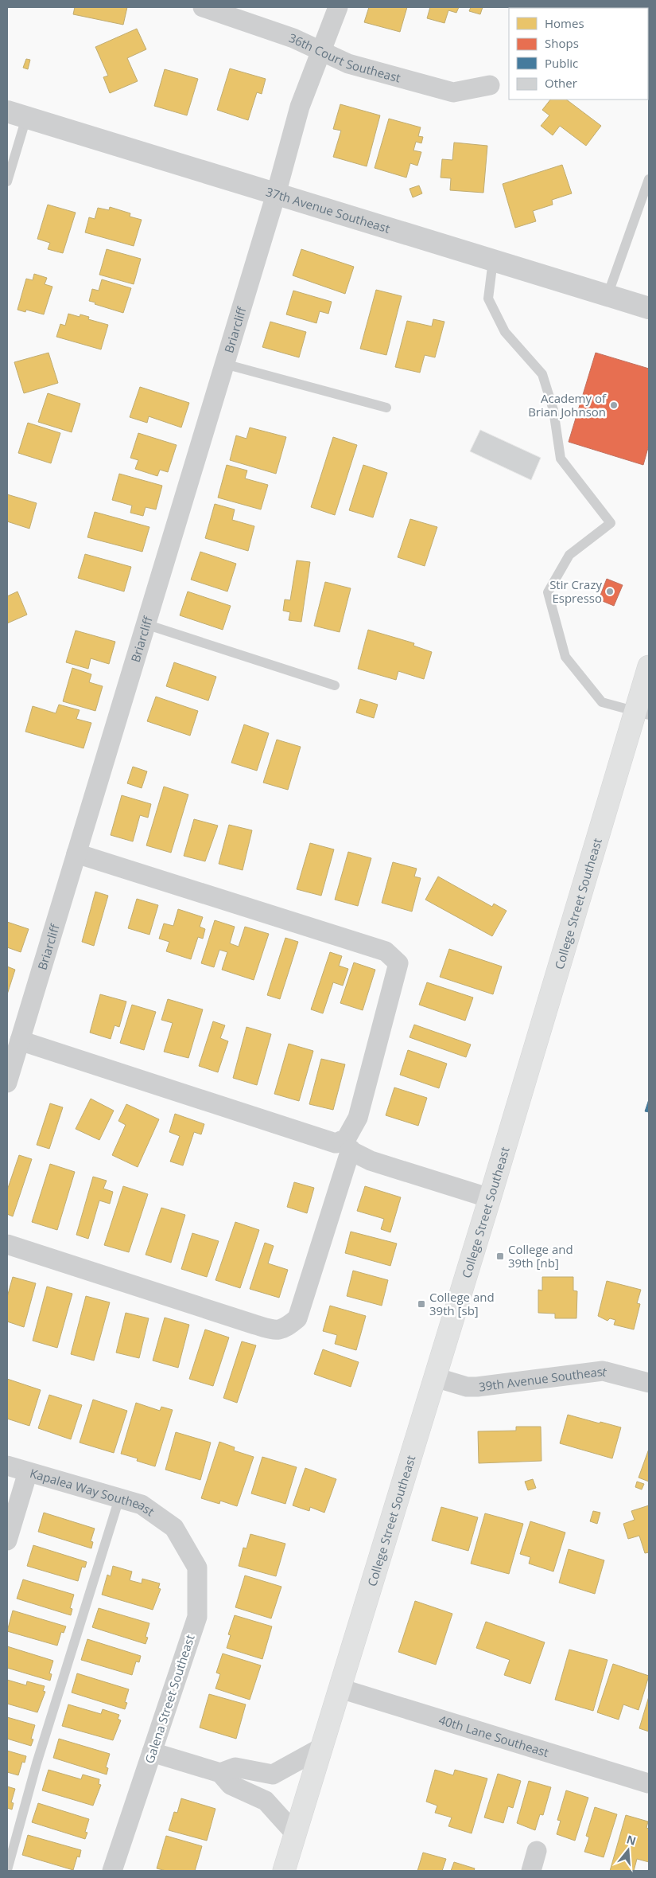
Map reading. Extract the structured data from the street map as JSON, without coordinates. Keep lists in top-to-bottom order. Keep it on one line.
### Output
{"streets":{"main road":["College Street Southeast"],"street":["36th Court Southeast","37th Avenue Southeast","Briarcliff","39th Avenue Southeast","Kapalea Way Southeast","Galena Street Southeast","40th Lane Southeast"]},"crossings":[["36th Court Southeast","Briarcliff"],["37th Avenue Southeast","Briarcliff"],["College Street Southeast","39th Avenue Southeast"],["College Street Southeast","40th Lane Southeast"],["Kapalea Way Southeast","Galena Street Southeast"]],"places":{"other":["Academy of Brian Johnson","Stir Crazy Espresso"],"transit":["College and 39th [nb]","College and 39th [sb]"]},"legend":["Homes","Shops","Public","Other"],"north":"top"}
